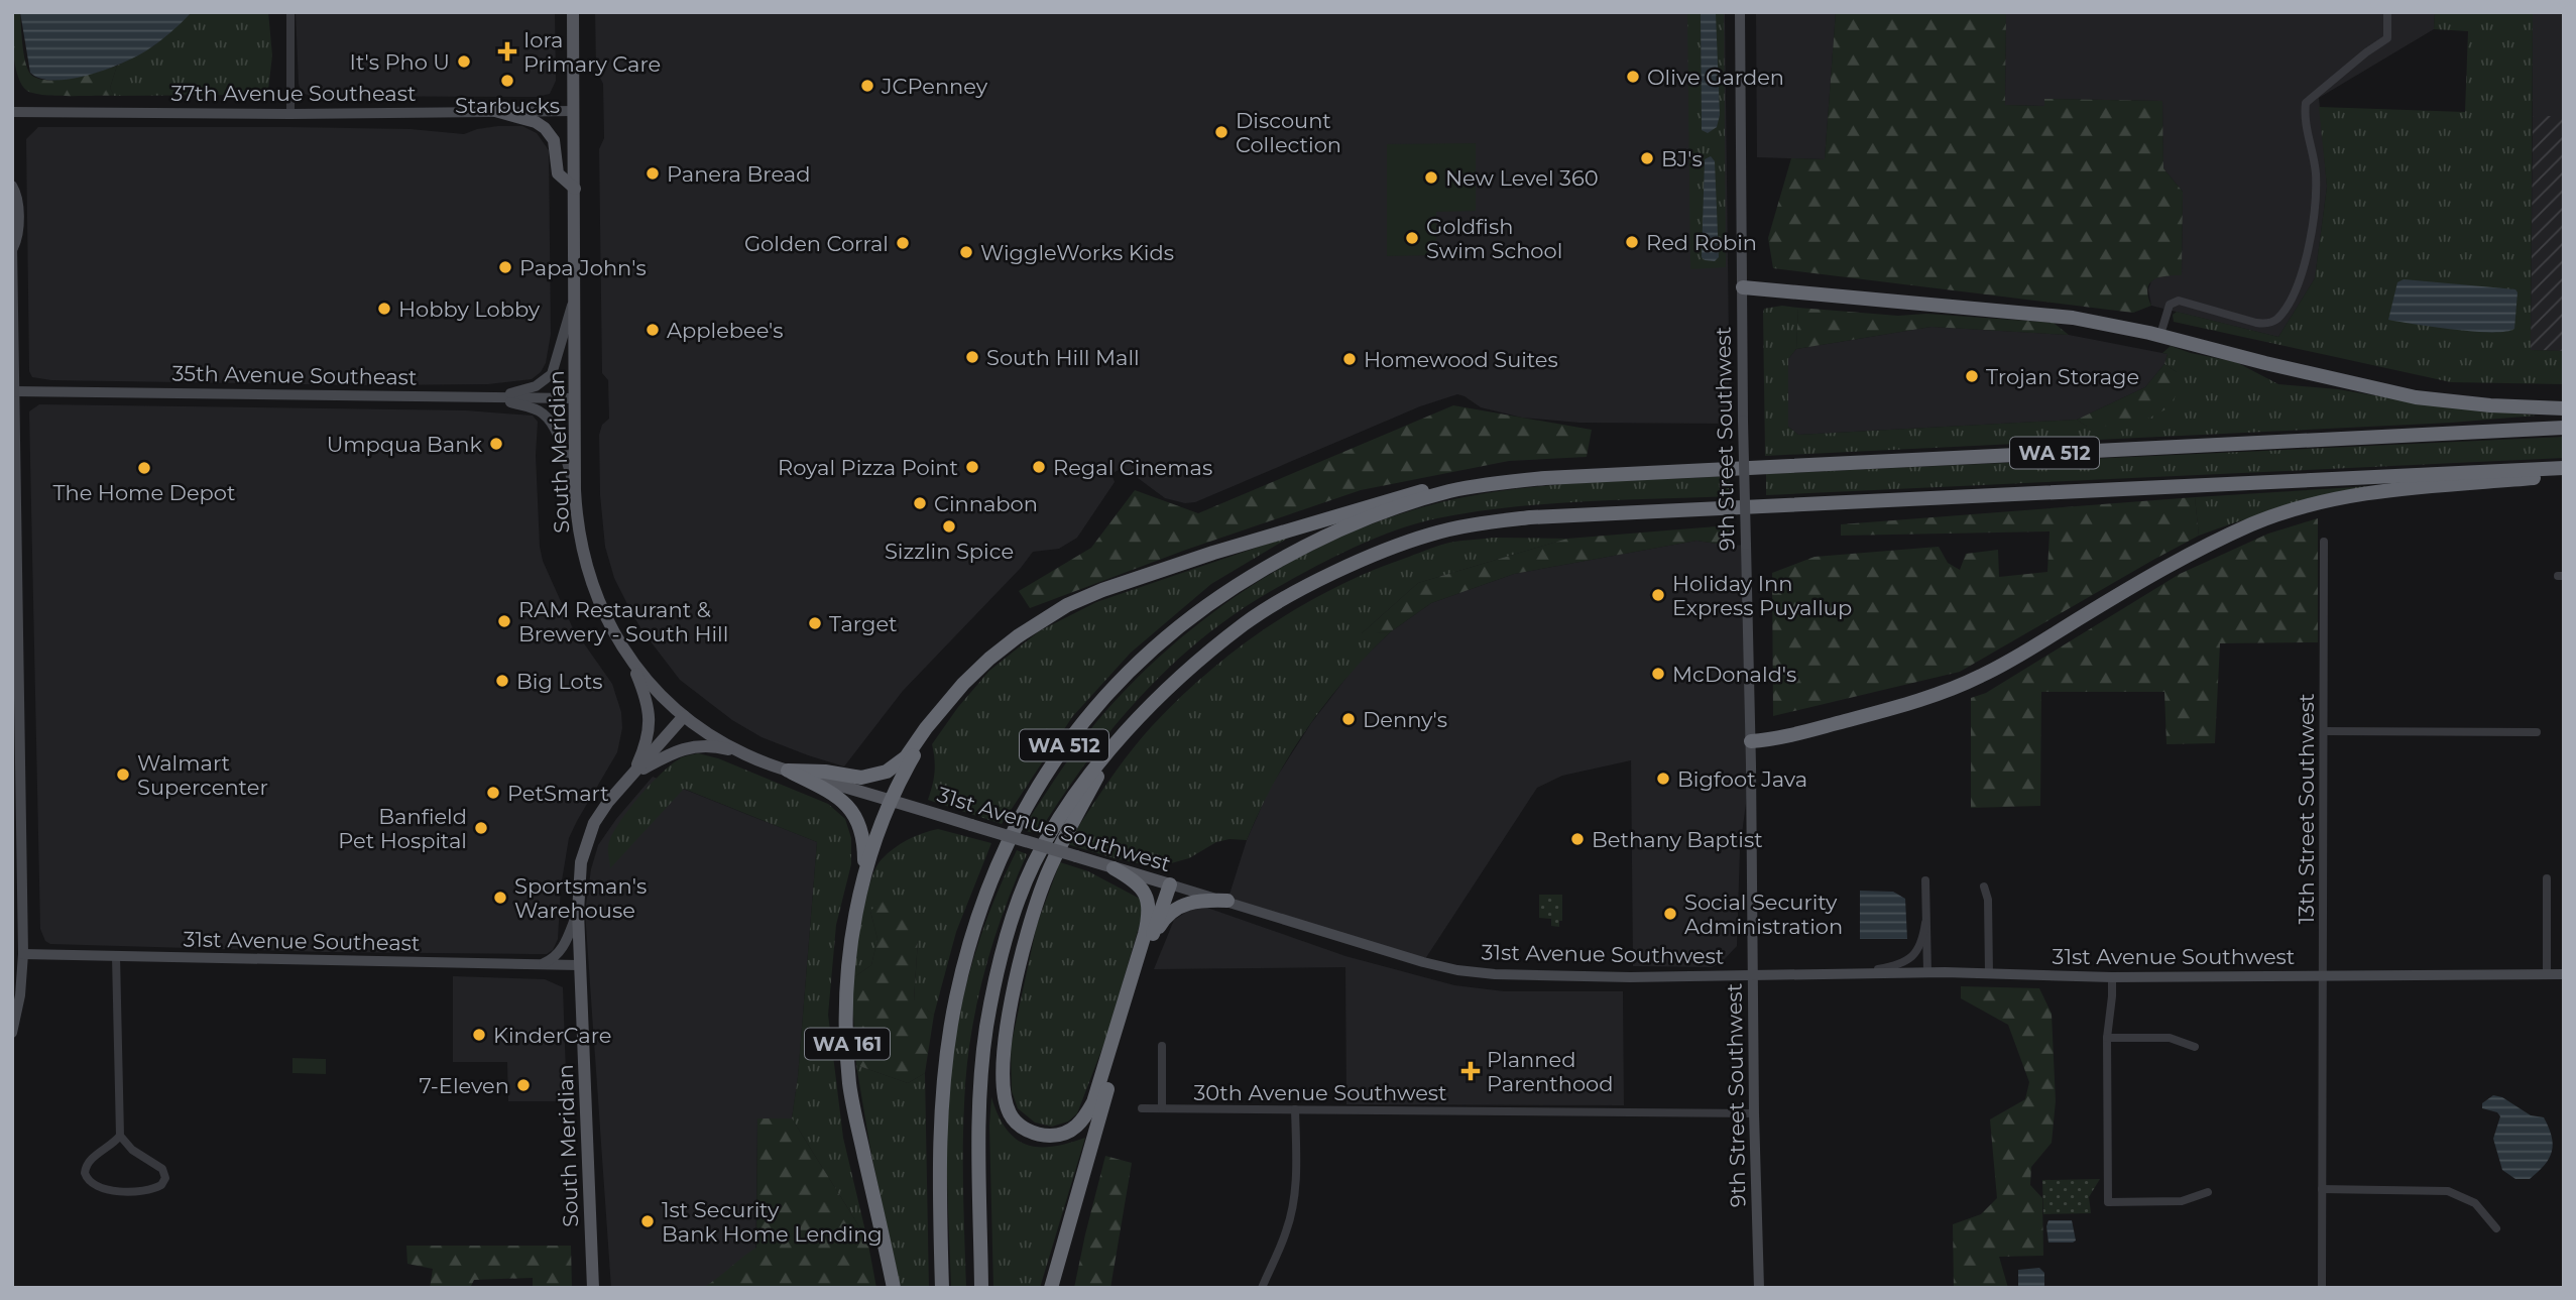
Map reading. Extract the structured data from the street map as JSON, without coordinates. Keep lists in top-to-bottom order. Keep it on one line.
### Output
{"streets":{"highway":["WA 512","WA 161"],"main road":["South Meridian","31st Avenue Southwest"],"street":["37th Avenue Southeast","35th Avenue Southeast","9th Street Southwest","13th Street Southwest","31st Avenue Southeast","30th Avenue Southwest"]},"crossings":[["37th Avenue Southeast","South Meridian"],["35th Avenue Southeast","South Meridian"],["9th Street Southwest","31st Avenue Southwest"],["9th Street Southwest","30th Avenue Southwest"],["South Meridian","31st Avenue Southwest"],["South Meridian","31st Avenue Southeast"],["13th Street Southwest","31st Avenue Southwest"],["31st Avenue Southwest","WA 161"]],"places":{"health":["Iora Primary Care","Planned Parenthood"],"other":["It's Pho U","Olive Garden","Starbucks","JCPenney","Discount Collection","BJ's","Panera Bread","New Level 360","Goldfish Swim School","Red Robin","Golden Corral","WiggleWorks Kids","Papa John's","Hobby Lobby","Applebee's","South Hill Mall","Homewood Suites","Trojan Storage","Umpqua Bank","Royal Pizza Point","Regal Cinemas","The Home Depot","Cinnabon","Sizzlin Spice","Holiday Inn Express Puyallup","RAM Restaurant & Brewery - South Hill","Target","McDonald's","Big Lots","Denny's","Walmart Supercenter","Bigfoot Java","PetSmart","Banfield Pet Hospital","Bethany Baptist","Sportsman's Warehouse","Social Security Administration","KinderCare","7-Eleven","1st Security Bank Home Lending"]}}
